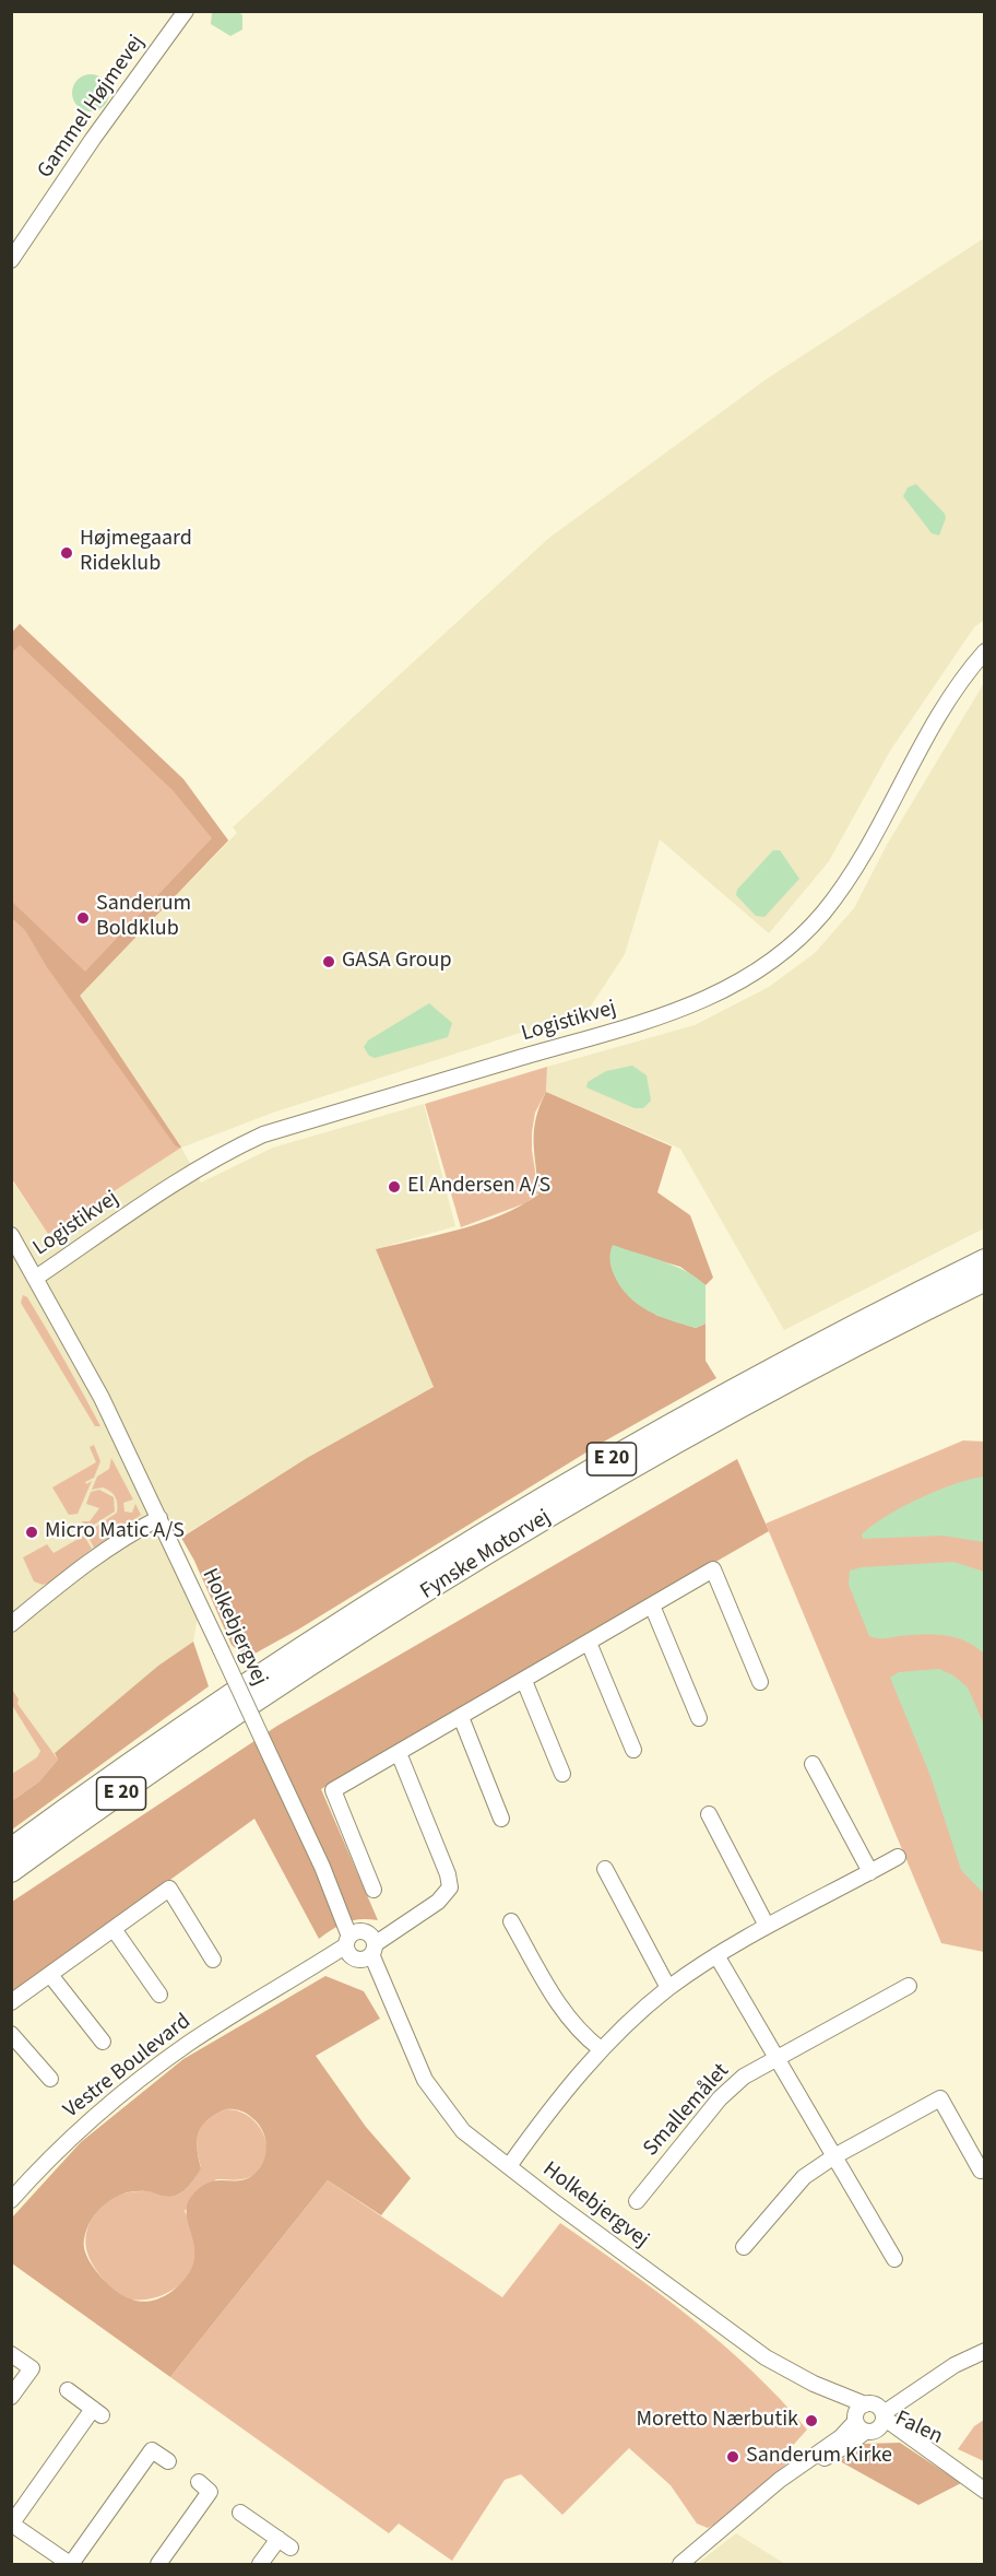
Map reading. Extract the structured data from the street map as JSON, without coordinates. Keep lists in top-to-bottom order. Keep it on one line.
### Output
{"streets":{"highway":["E 20","Fynske Motorvej"],"street":["Gammel Højmevej","Logistikvej","Holkebjergvej","Vestre Boulevard","Smallemålet","Falen"]},"crossings":[["Logistikvej","Holkebjergvej"],["Holkebjergvej","Vestre Boulevard"],["Holkebjergvej","Falen"]],"places":["Højmegaard Rideklub","Sanderum Boldklub","GASA Group","El Andersen A/S","Micro Matic A/S","Moretto Nærbutik","Sanderum Kirke"]}
